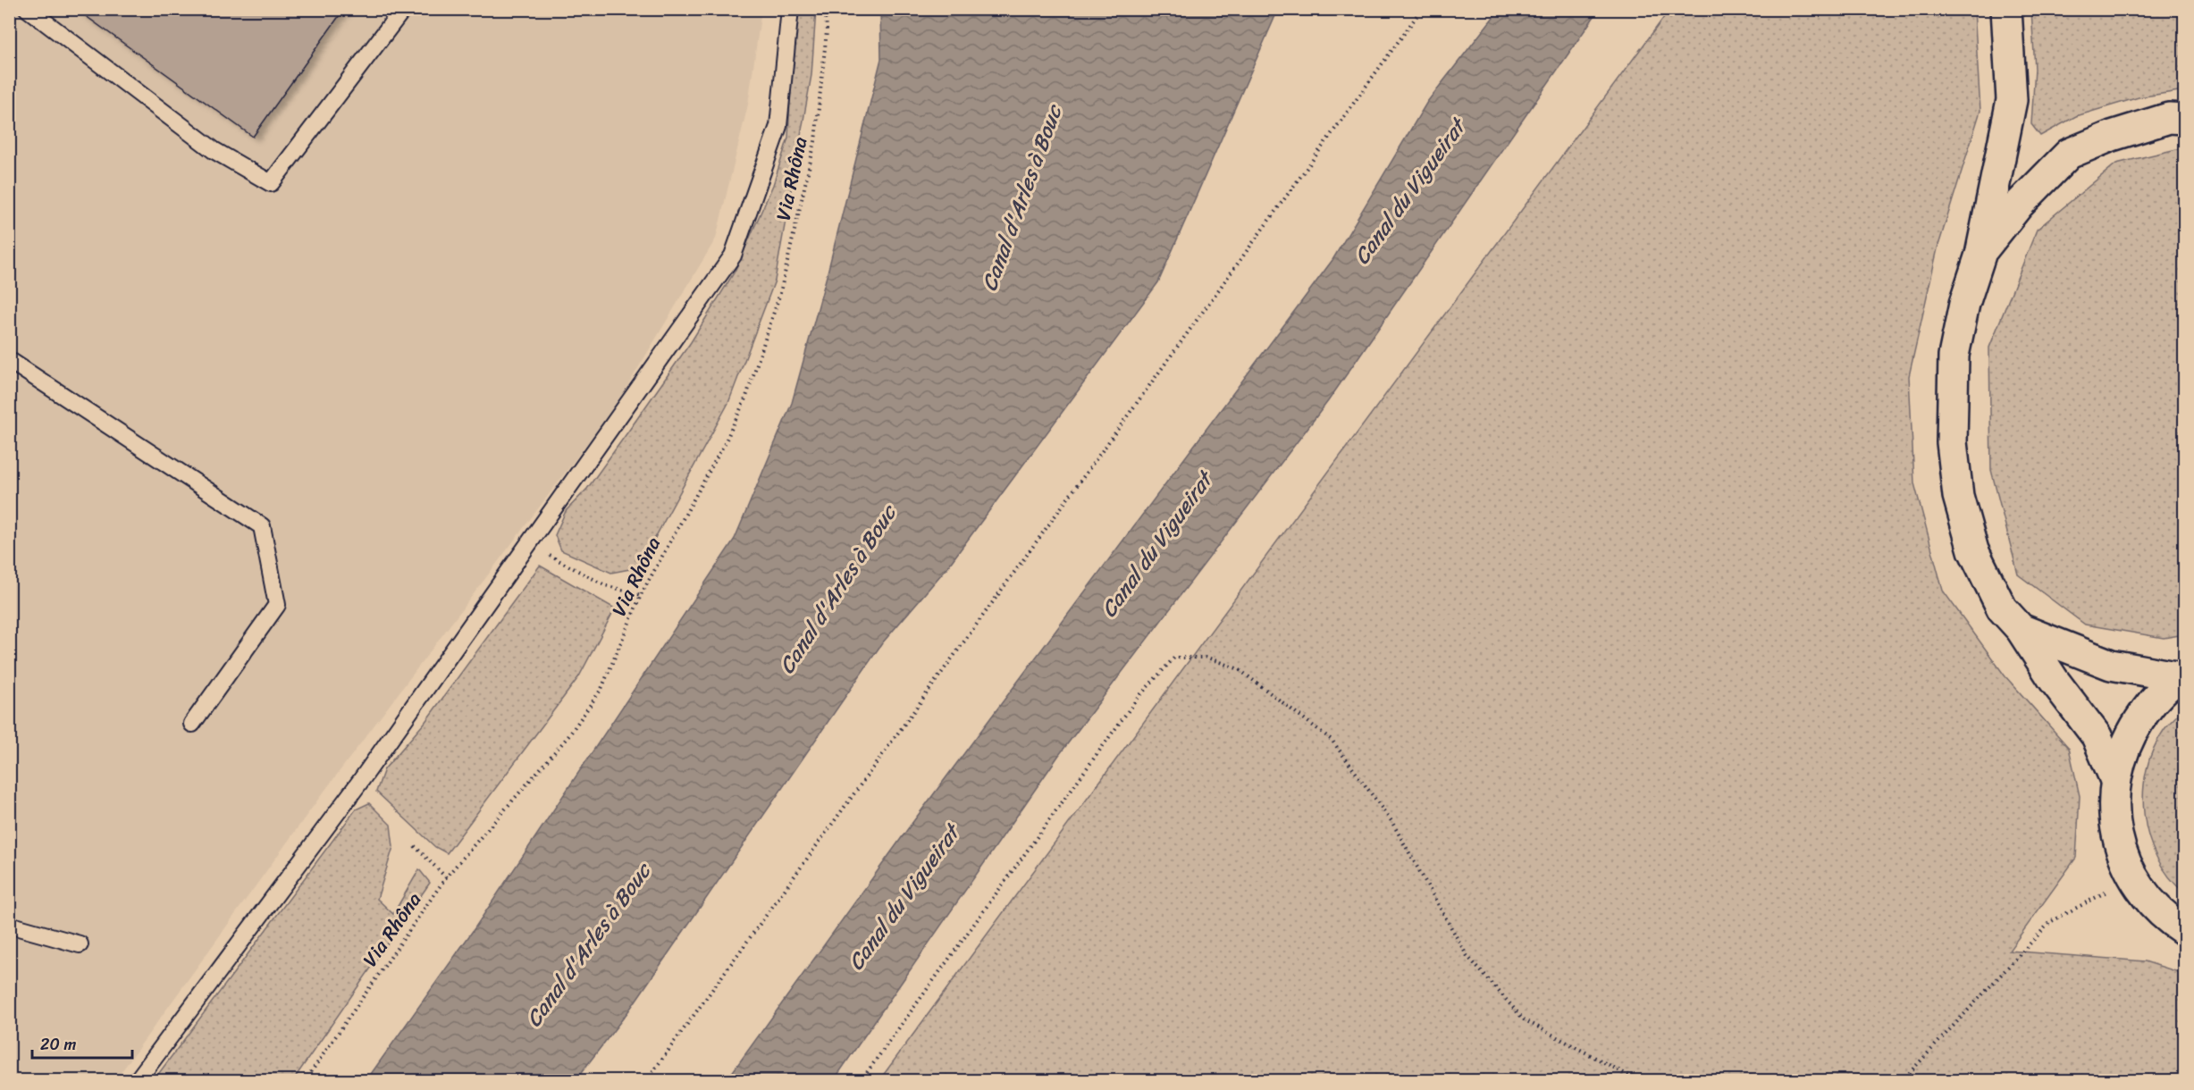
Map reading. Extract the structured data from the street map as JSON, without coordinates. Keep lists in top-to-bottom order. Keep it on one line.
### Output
{"streets":{"path":["Via Rhôna"]},"water":["Canal du Vigueirat","Canal d'Arles à Bouc"],"scale_bar":"20 m"}
